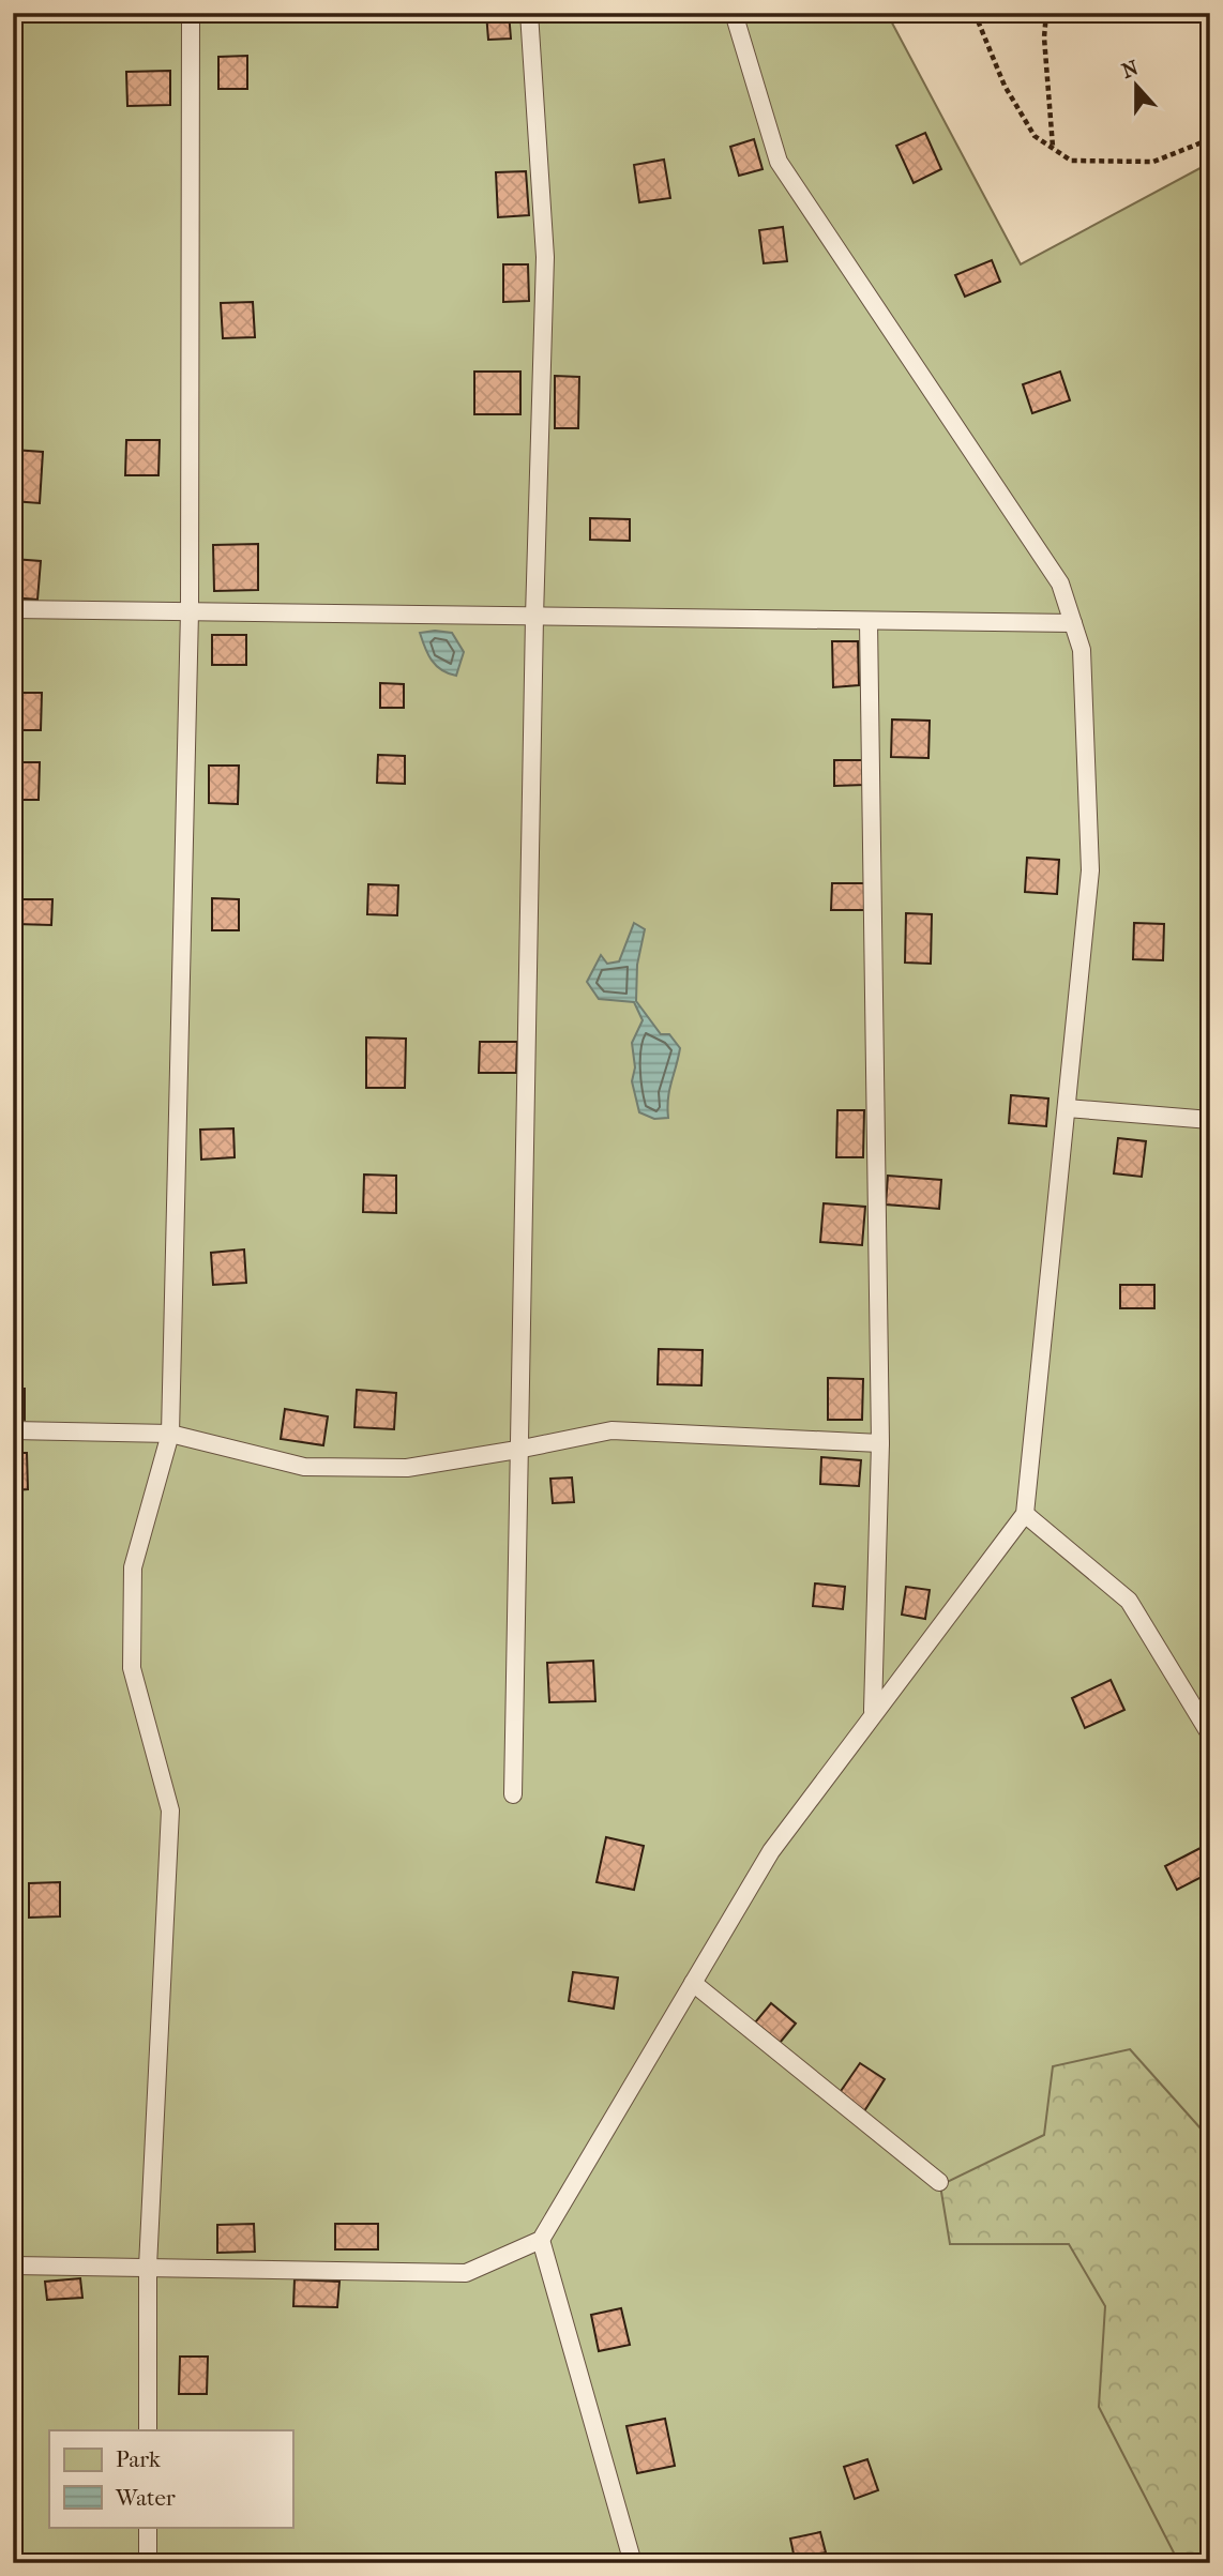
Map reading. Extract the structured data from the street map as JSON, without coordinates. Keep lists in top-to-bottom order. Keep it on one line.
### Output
{"legend":["Park","Water"],"north":"top"}
